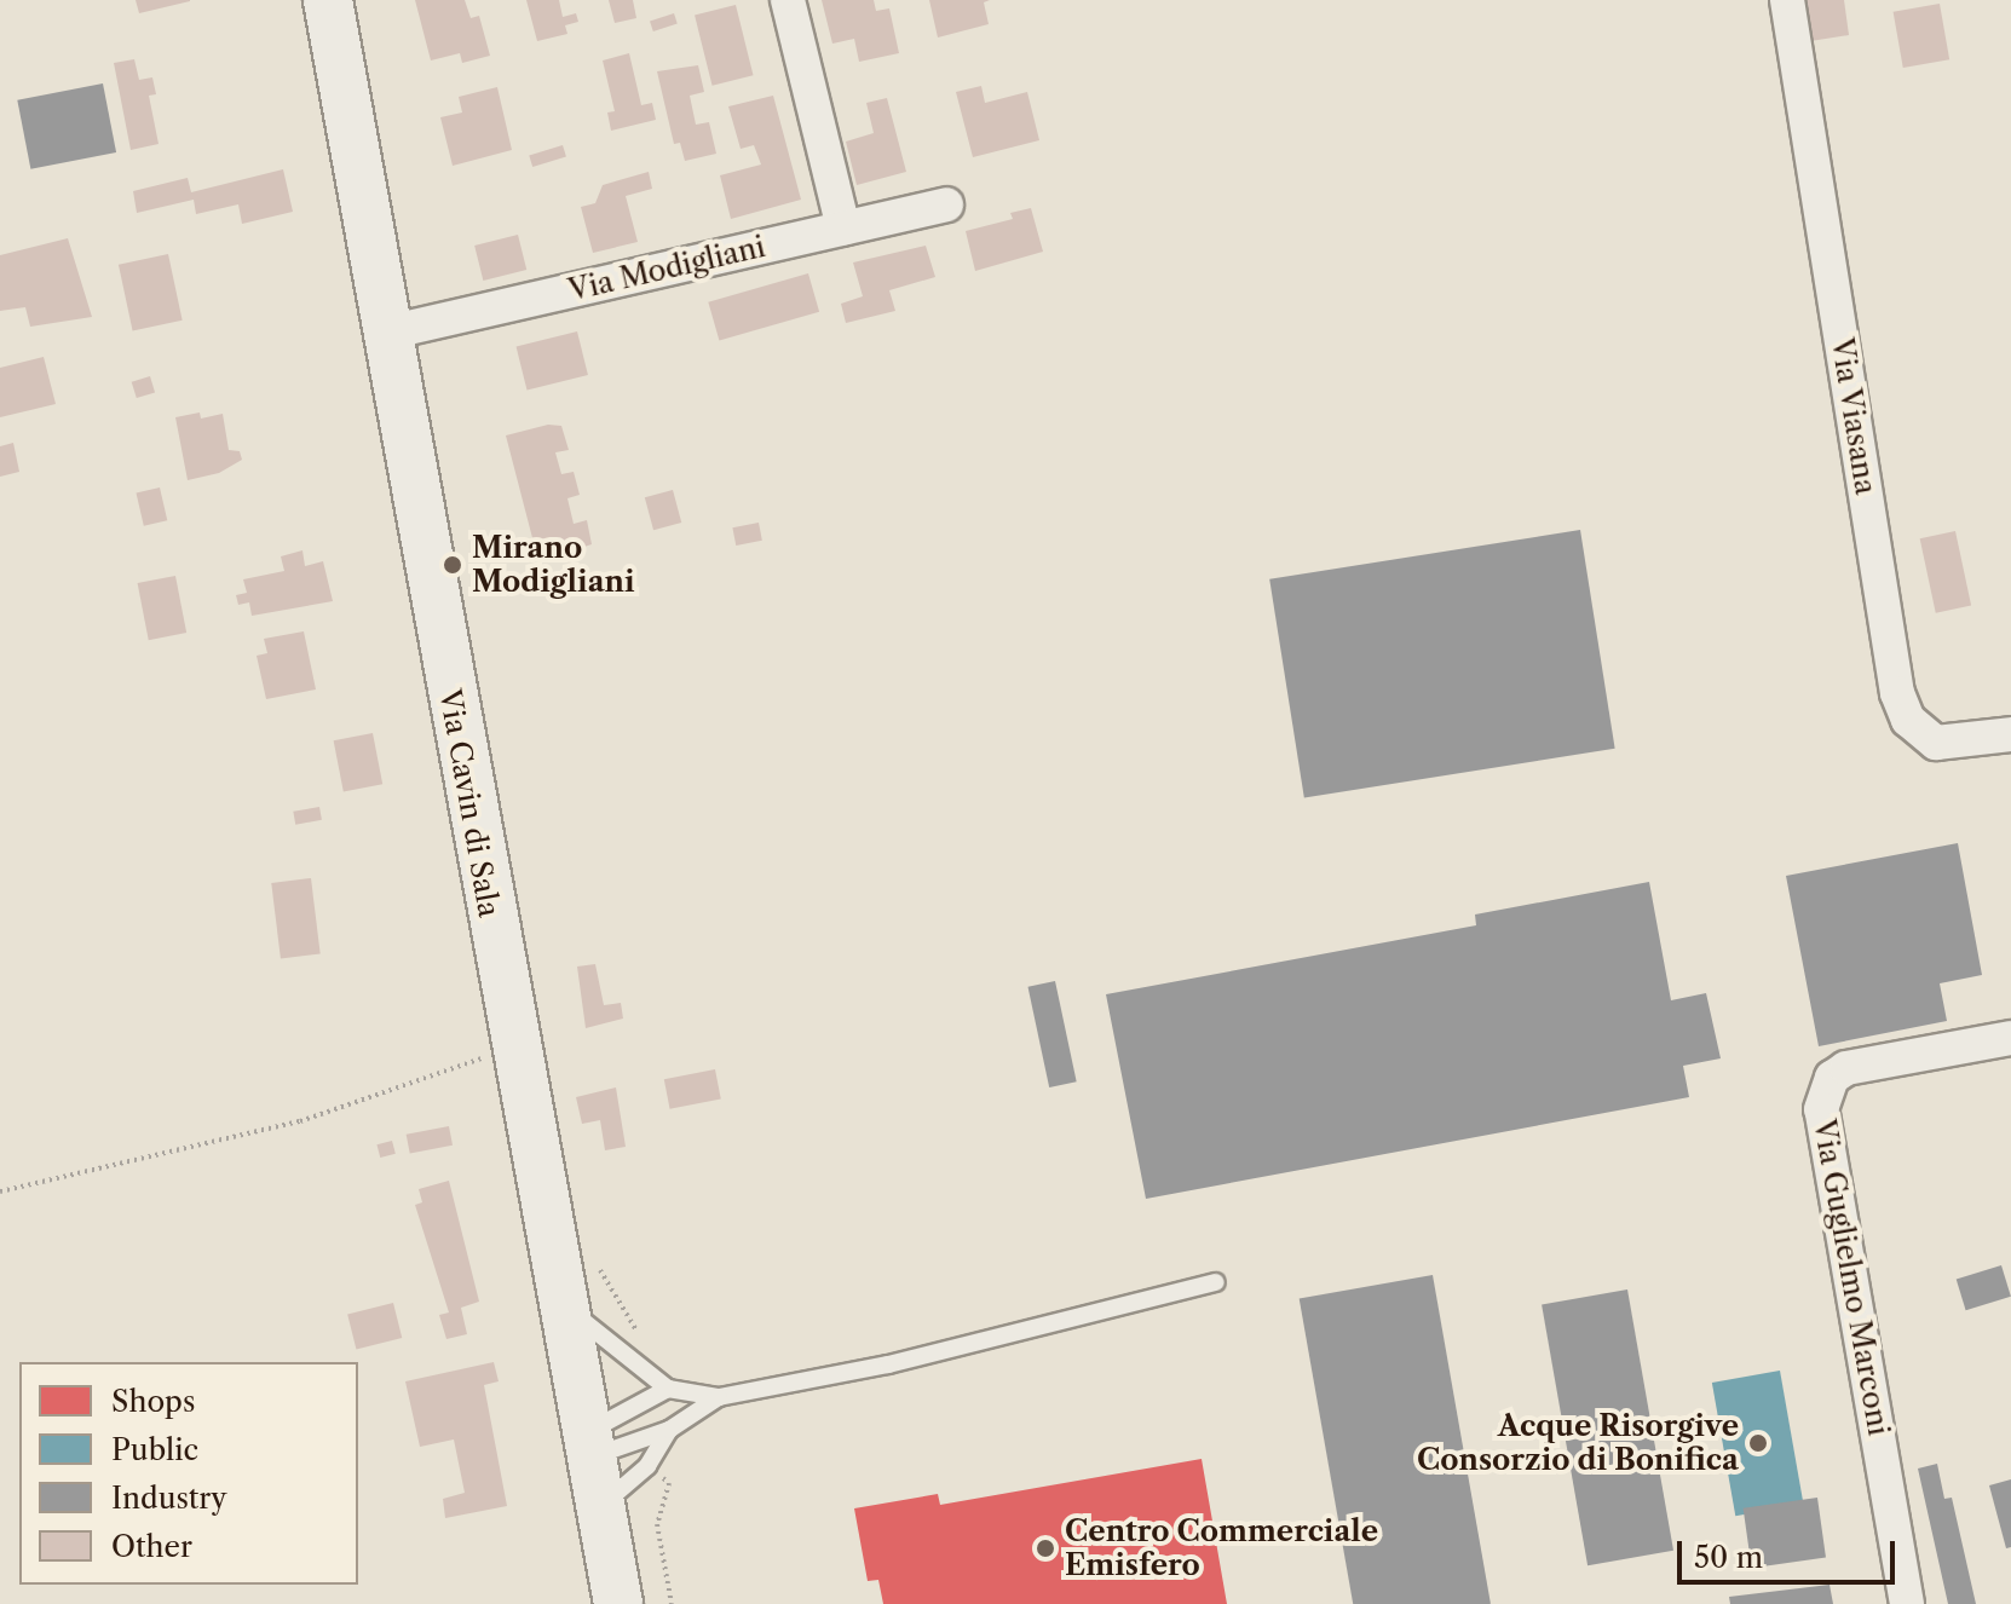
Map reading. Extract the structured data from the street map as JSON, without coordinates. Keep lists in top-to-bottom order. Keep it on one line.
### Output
{"streets":{"main road":["Via Cavin di Sala"],"street":["Via Modigliani","Via Viasana","Via Guglielmo Marconi"]},"crossings":[["Via Modigliani","Via Cavin di Sala"]],"places":["Mirano Modigliani","Acque Risorgive Consorzio di Bonifica","Centro Commerciale Emisfero"],"legend":["Shops","Public","Industry","Other"],"scale_bar":"50 m"}
